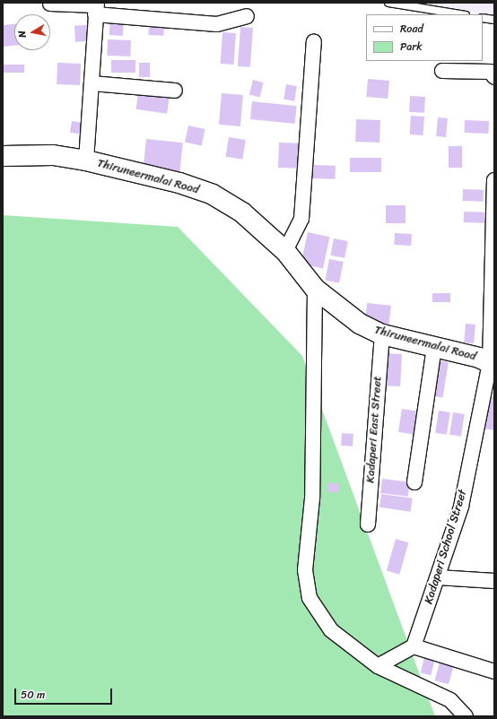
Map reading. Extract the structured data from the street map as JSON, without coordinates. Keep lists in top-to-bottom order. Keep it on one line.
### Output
{"streets":{"street":["Thiruneermalai Road","Kadaperi East Street","Kadaperi School Street"]},"crossings":[["Thiruneermalai Road","Kadaperi East Street"],["Thiruneermalai Road","Kadaperi School Street"]],"legend":["Road","Park"],"scale_bar":"50 m","north":"left"}
